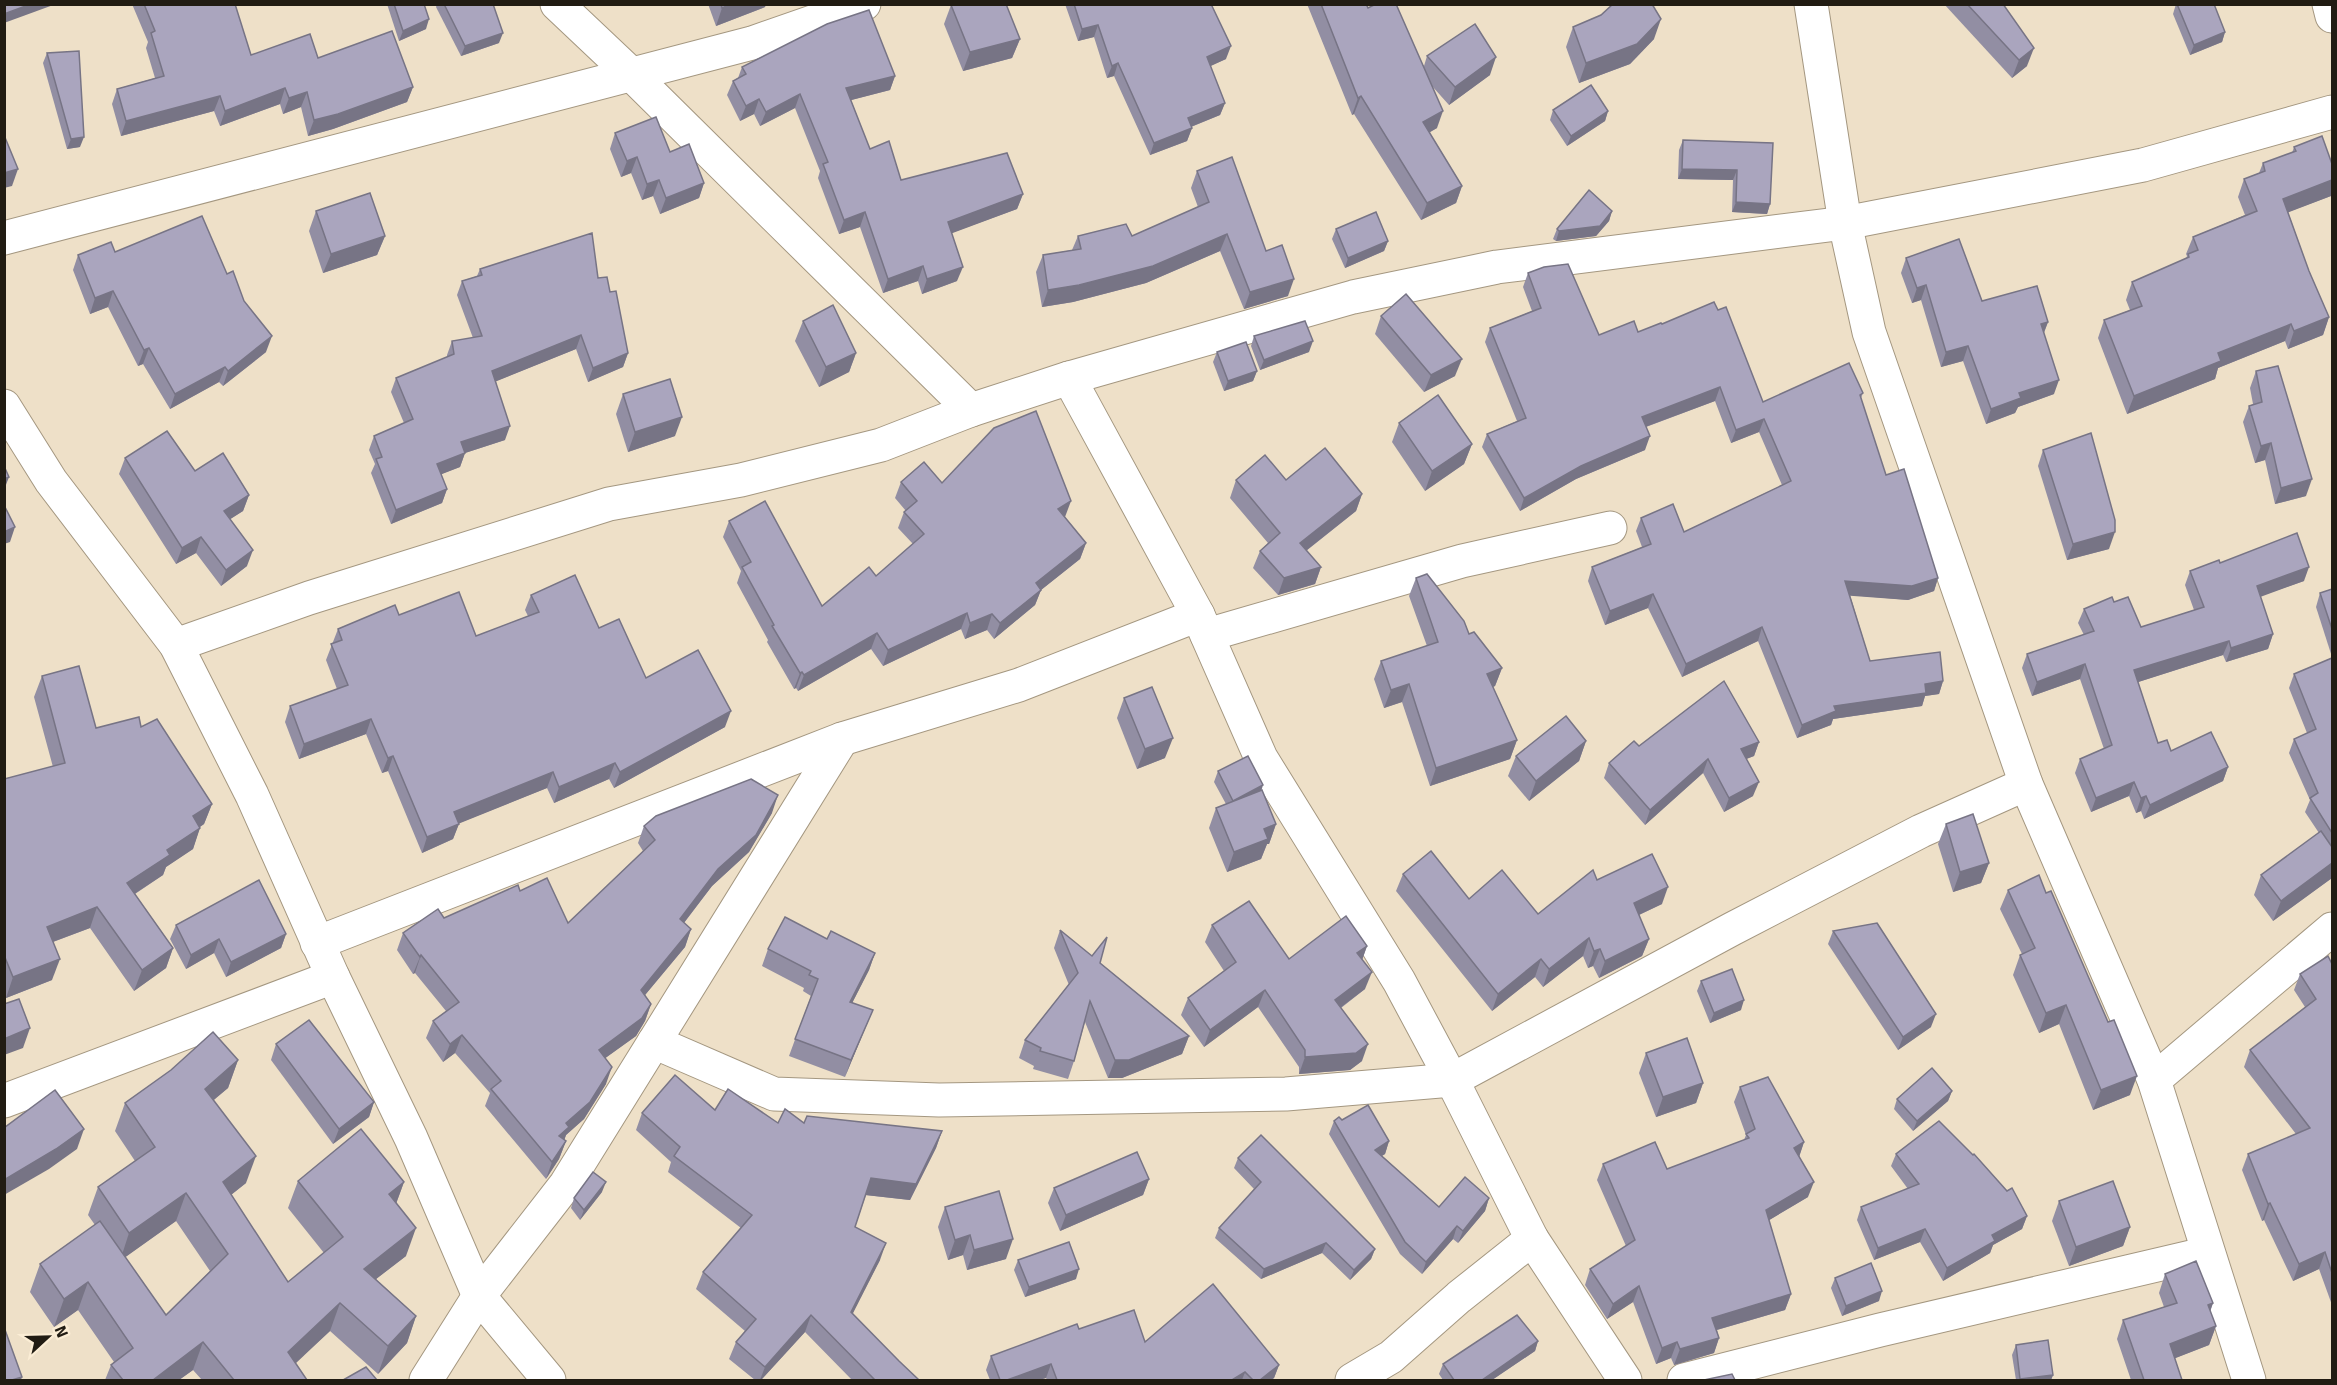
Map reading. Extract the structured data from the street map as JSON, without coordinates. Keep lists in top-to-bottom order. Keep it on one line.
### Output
{"north":"right"}
